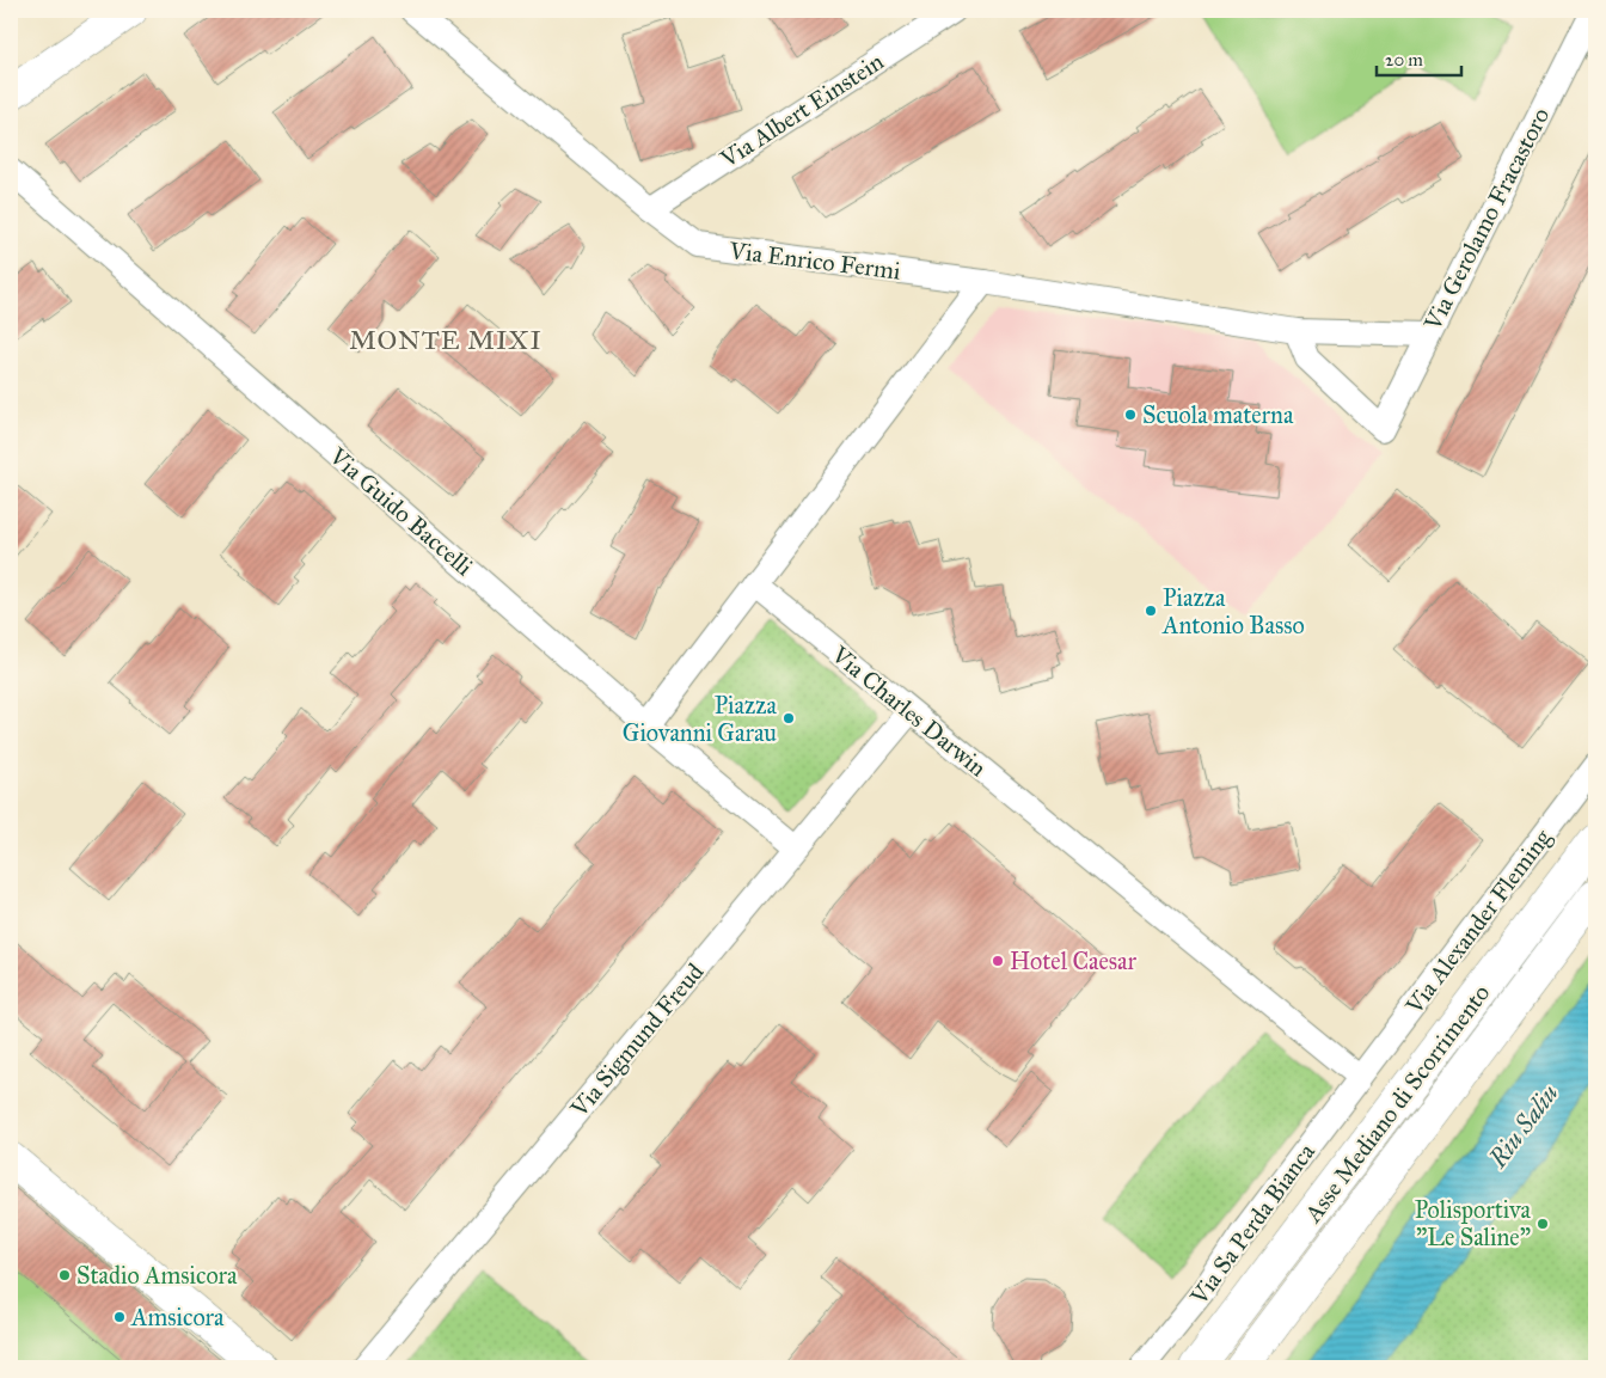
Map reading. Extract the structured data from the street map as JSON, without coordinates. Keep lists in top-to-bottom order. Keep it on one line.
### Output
{"streets":{"main road":["Asse Mediano di Scorrimento"],"street":["Via Albert Einstein","Via Gerolamo Fracastoro","Via Enrico Fermi","Via Guido Baccelli","Via Charles Darwin","Via Alexander Fleming","Via Sigmund Freud","Via Sa Perda Bianca"]},"crossings":[["Via Albert Einstein","Via Enrico Fermi"],["Via Gerolamo Fracastoro","Via Enrico Fermi"],["Via Guido Baccelli","Via Sigmund Freud"],["Via Charles Darwin","Via Alexander Fleming"],["Via Charles Darwin","Via Sigmund Freud"],["Via Charles Darwin","Via Sa Perda Bianca"],["Via Alexander Fleming","Via Sa Perda Bianca"]],"districts":["MONTE MIXI"],"water":["Riu Saliu"],"places":["Scuola materna","Piazza Antonio Basso","Piazza Giovanni Garau","Hotel Caesar","Polisportiva \"Le Saline\"","Stadio Amsicora","Amsicora"],"scale_bar":"20 m"}
